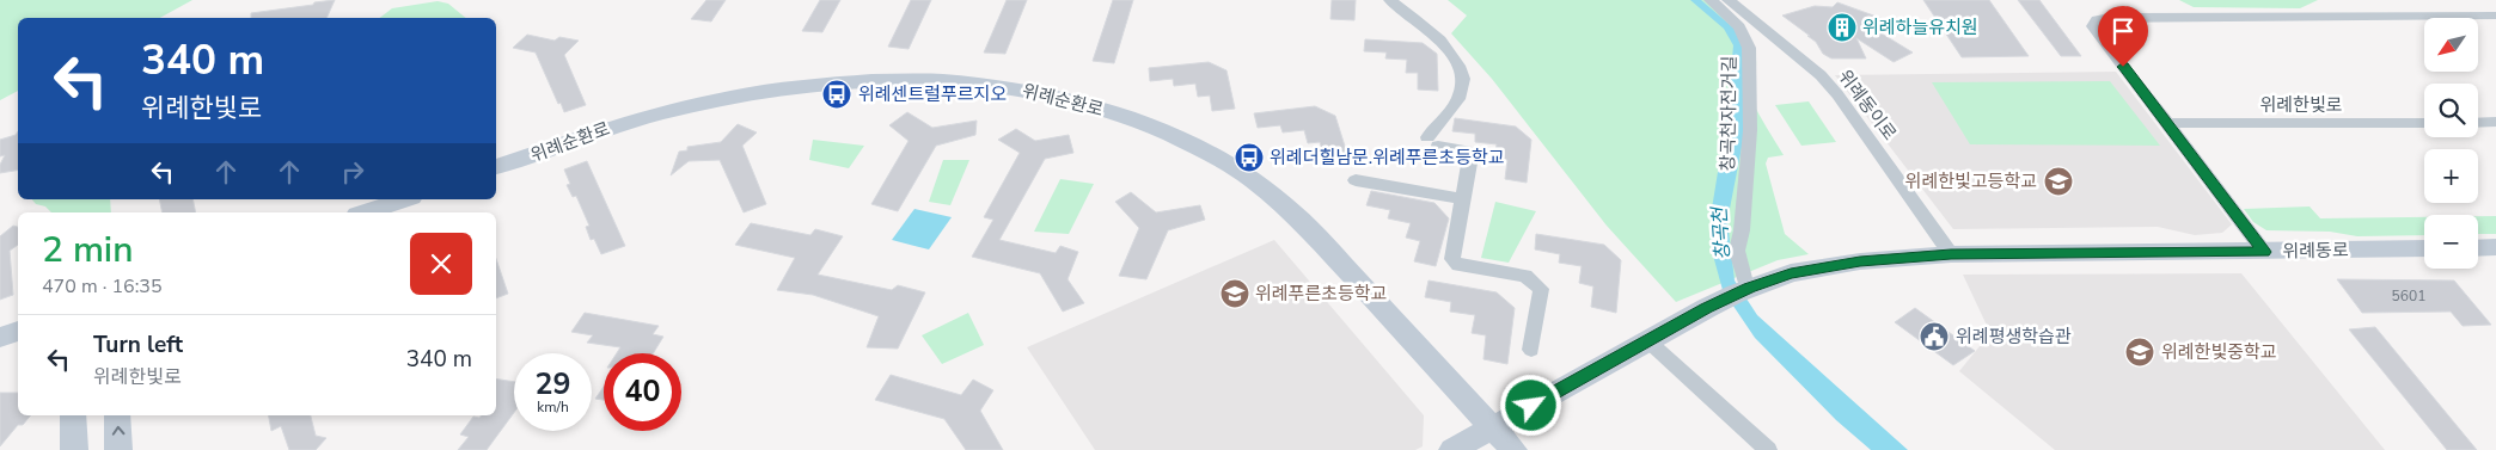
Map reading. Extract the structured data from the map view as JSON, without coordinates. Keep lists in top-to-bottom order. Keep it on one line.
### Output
{"streets":{"street":["위례순환로","위례동이로","위례한빛로","창곡천자전거길","위례동로"]},"crossings":[["위례순환로","위례동로"],["위례동이로","위례동로"]],"water":["창곡천"],"places":{"building":["위례하늘유치원"],"bus stop":["위례센트럴푸르지오","위례더힐남문.위례푸른초등학교"],"school or university":["위례한빛고등학교","위례푸른초등학교","위례한빛중학교"],"public building":["위례평생학습관"]},"house_numbers":["5601"],"north":"bottom left","page":{"map_buttons":["+","−"],"turn":["340 m","위례한빛로"],"heading":["2 min","470 m · 16:35"],"list":[{"name":"Turn left","note":"위례한빛로","value":"340 m"}],"speed":"29 km/h","limit":"40"}}
